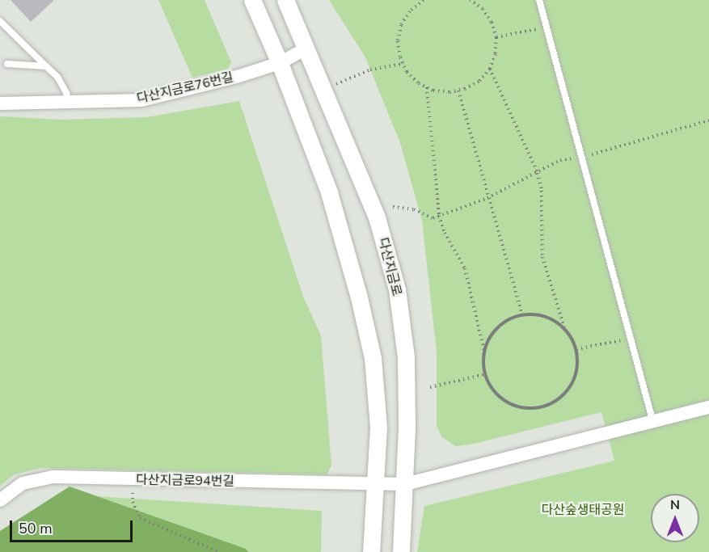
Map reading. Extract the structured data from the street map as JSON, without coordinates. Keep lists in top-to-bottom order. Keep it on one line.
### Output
{"streets":{"street":["다산지금로76번길","다산지금로","다산지금로94번길"]},"crossings":[["다산지금로76번길","다산지금로"],["다산지금로","다산지금로94번길"]],"parks":["다산숲생태공원"],"scale_bar":"50 m","north":"top"}
